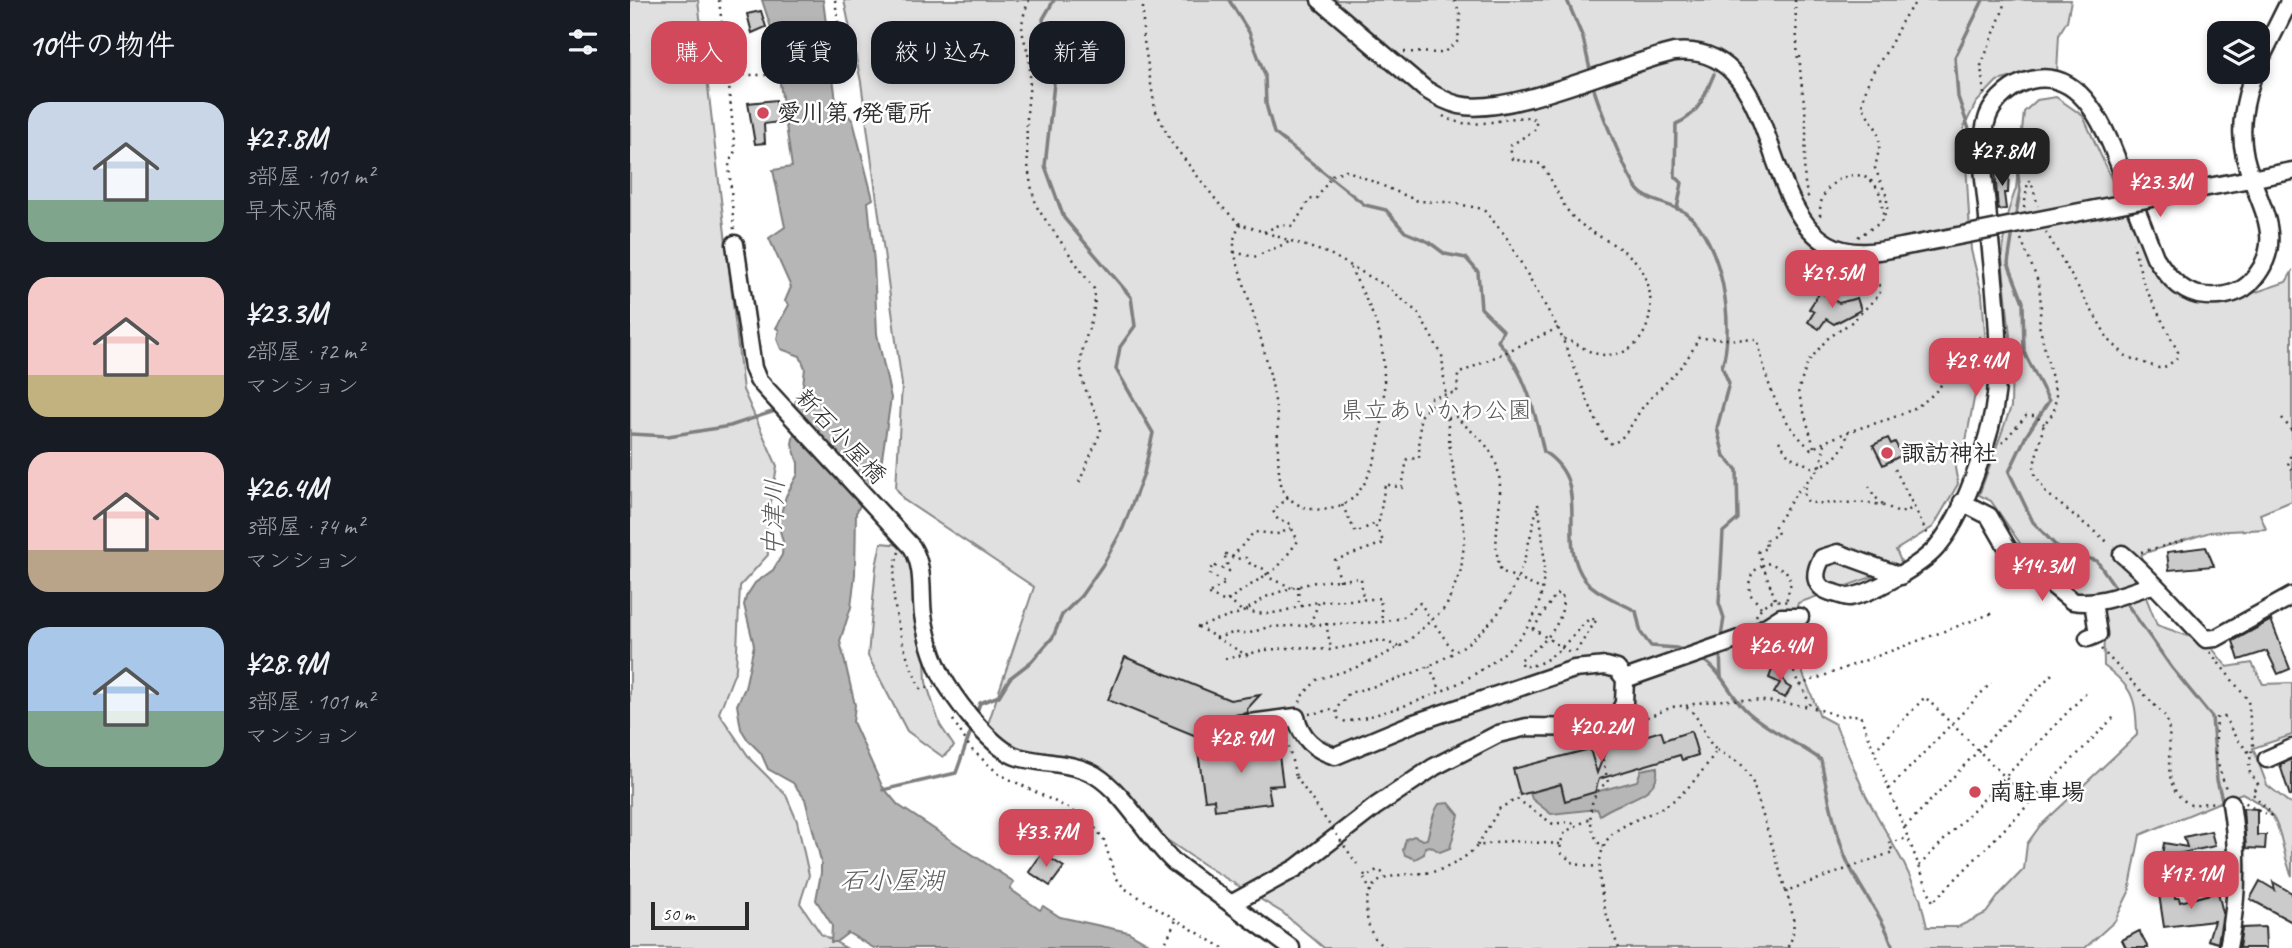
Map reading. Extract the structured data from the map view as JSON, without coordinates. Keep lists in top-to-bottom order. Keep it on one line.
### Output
{"streets":{"street":["新石小屋橋"]},"water":["中津川","石小屋湖"],"parks":["県立あいかわ公園"],"places":["愛川第1発電所","諏訪神社","南駐車場"],"scale_bar":"50 m","page":{"heading":"10件の物件","chip":["購入","賃貸","絞り込み","新着"],"list":[{"name":"¥27.8M","note":"3部屋 · 101 m² · 早木沢橋"},{"name":"¥23.3M","note":"2部屋 · 72 m² · マンション"},{"name":"¥26.4M","note":"3部屋 · 74 m² · マンション"},{"name":"¥28.9M","note":"3部屋 · 101 m² · マンション"}],"price":["¥27.8M","¥23.3M","¥29.5M","¥29.4M","¥14.3M","¥26.4M","¥20.2M","¥28.9M","¥33.7M","¥17.1M"],"scale":"50 m"}}
